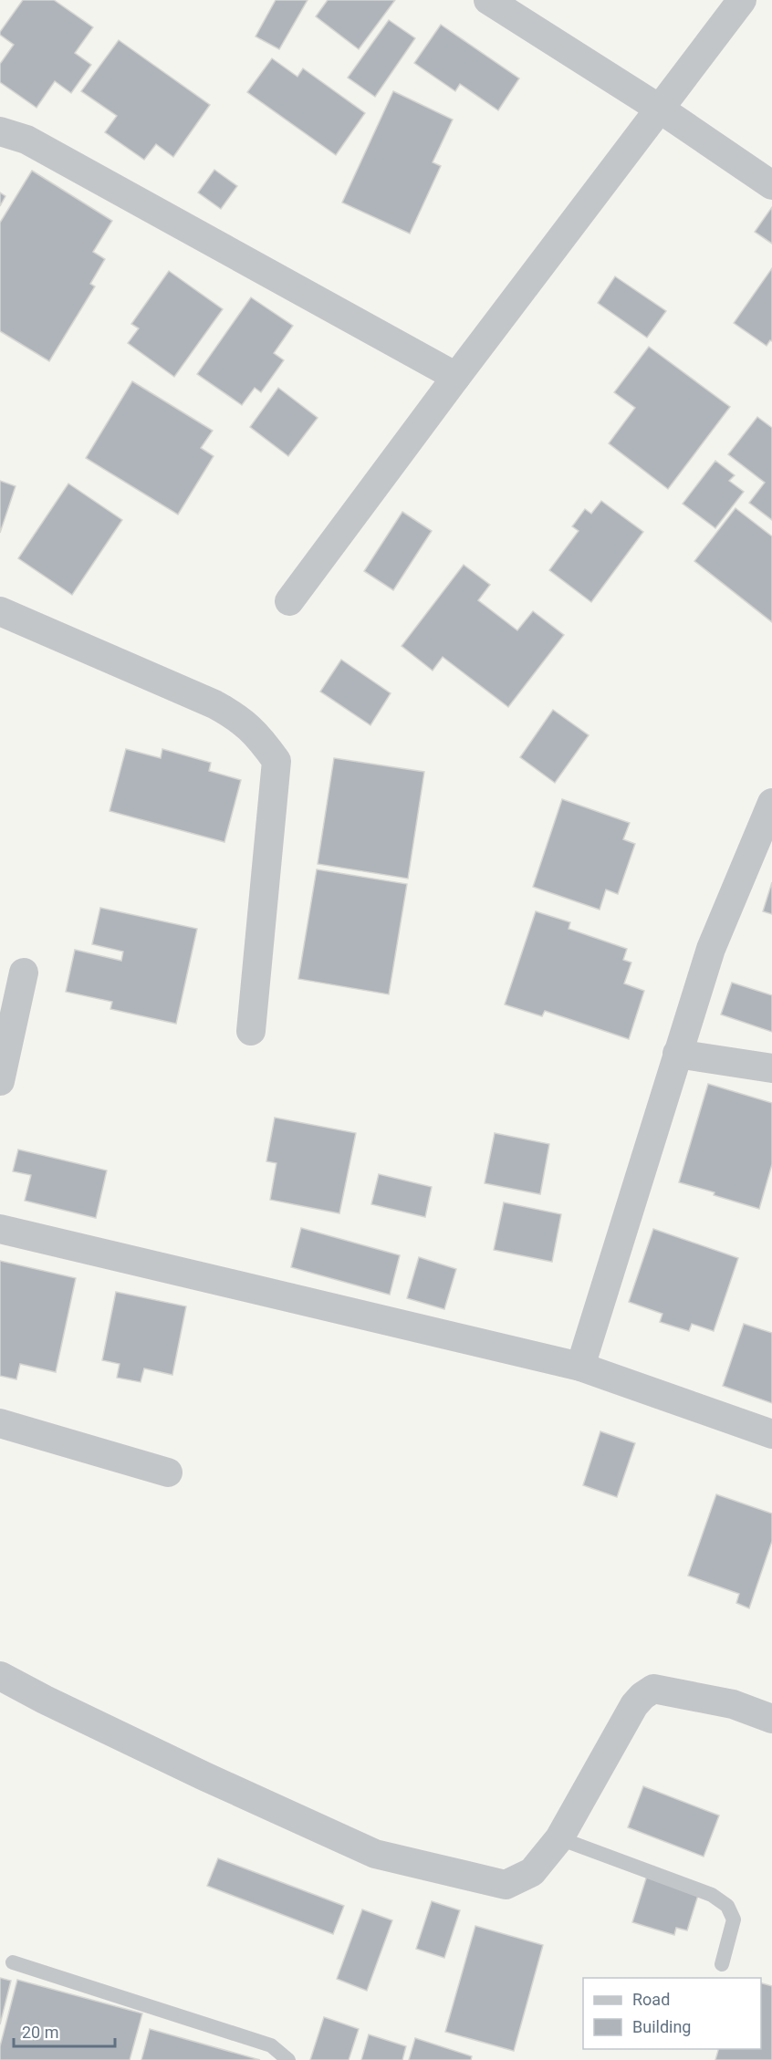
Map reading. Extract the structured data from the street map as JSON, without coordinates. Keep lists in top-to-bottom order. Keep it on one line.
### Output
{"legend":["Road","Building"],"scale_bar":"20 m"}
